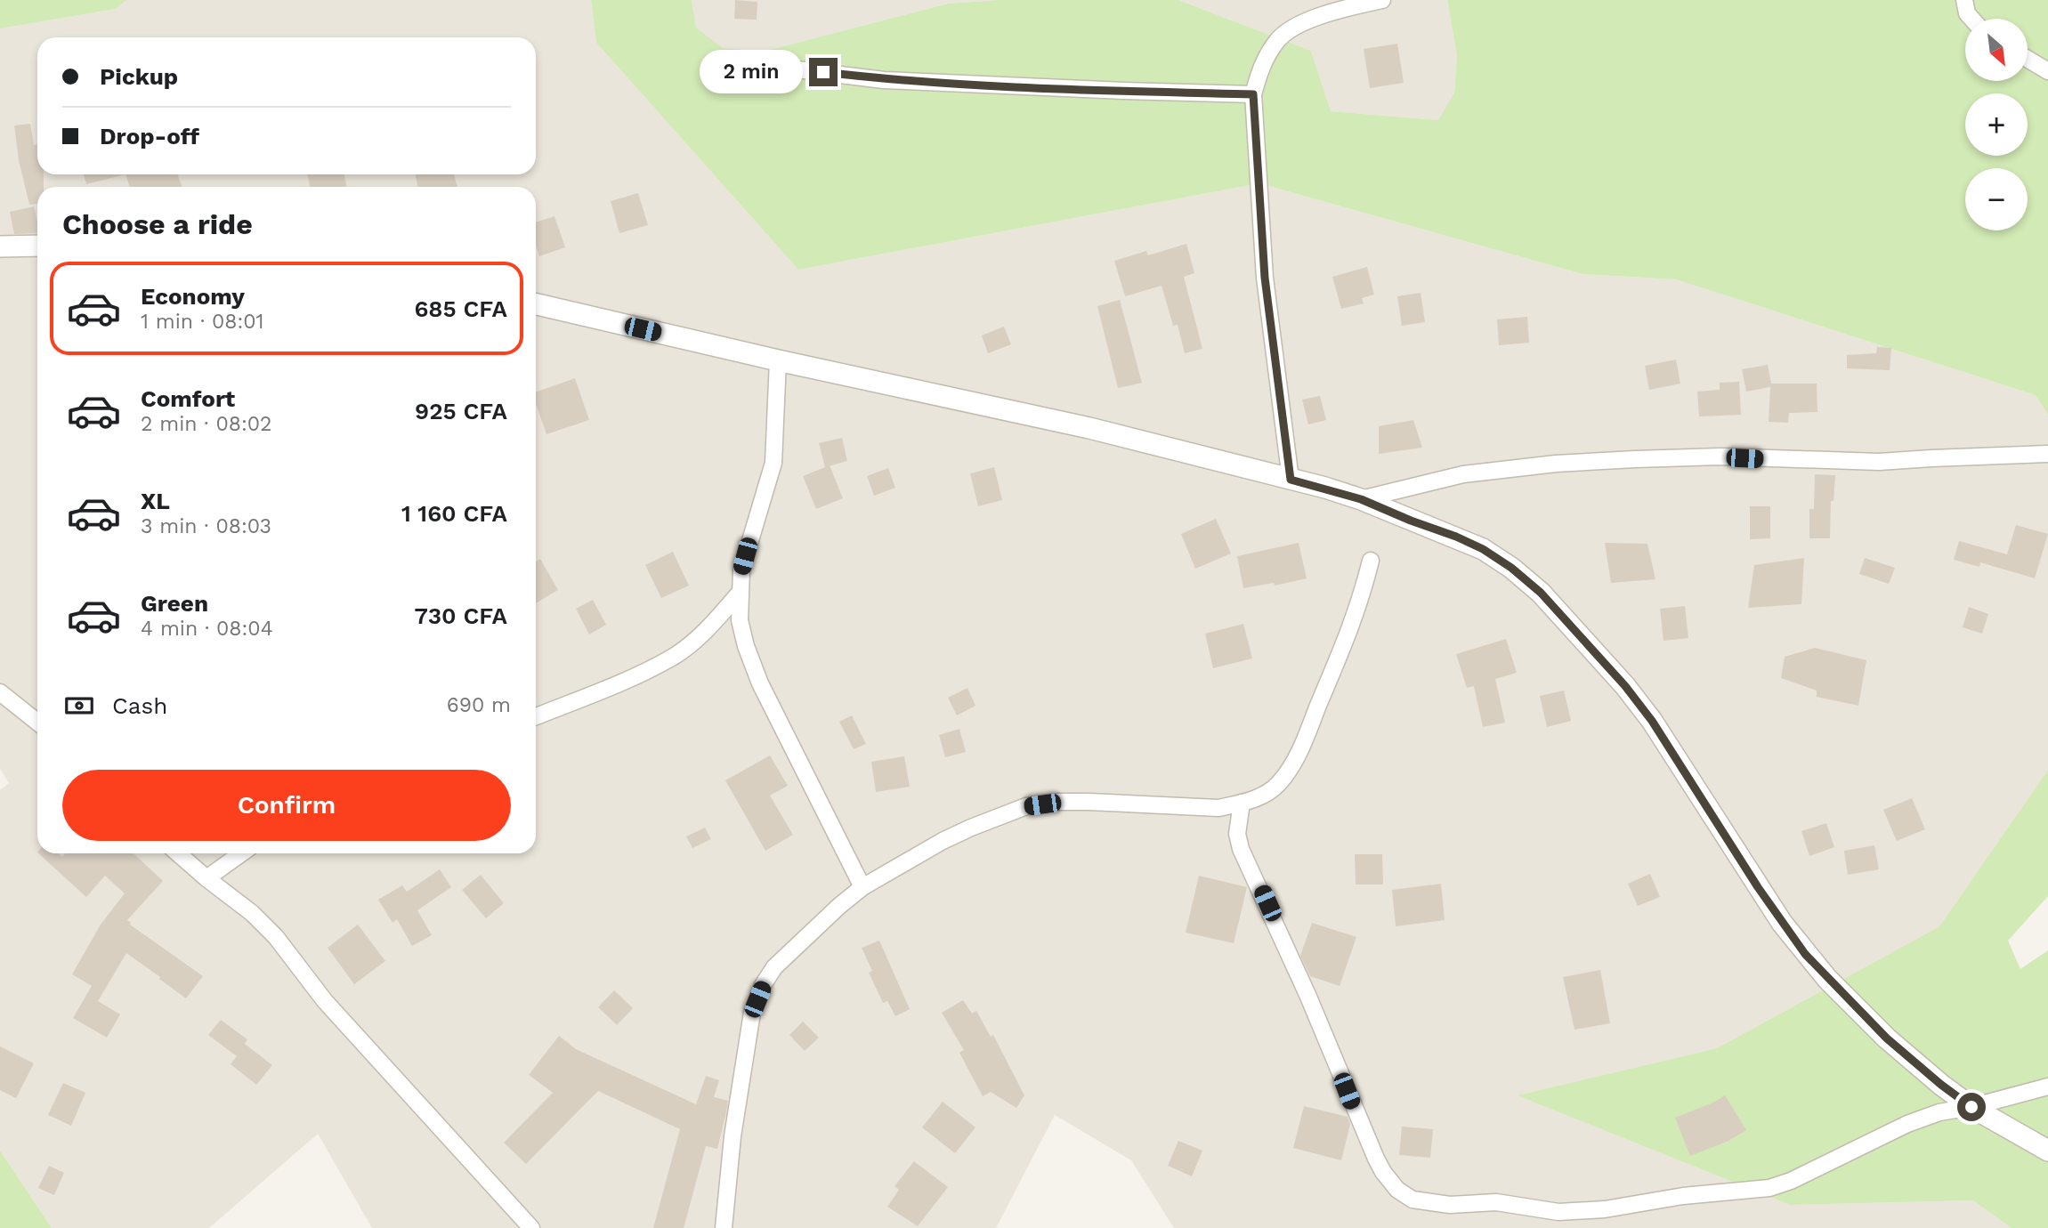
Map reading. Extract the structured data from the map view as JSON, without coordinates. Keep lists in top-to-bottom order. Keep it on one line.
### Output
{"north":"bottom right","page":{"map_buttons":["+","−"],"banner":["Pickup","Drop-off"],"bubble":"2 min","heading":"Choose a ride","list":[{"name":"Economy","note":"1 min · 08:01","value":"685 CFA"},{"name":"Comfort","note":"2 min · 08:02","value":"925 CFA"},{"name":"XL","note":"3 min · 08:03","value":"1 160 CFA"},{"name":"Green","note":"4 min · 08:04","value":"730 CFA"}],"pay":["Cash","690 m"],"buttons":"Confirm"}}
